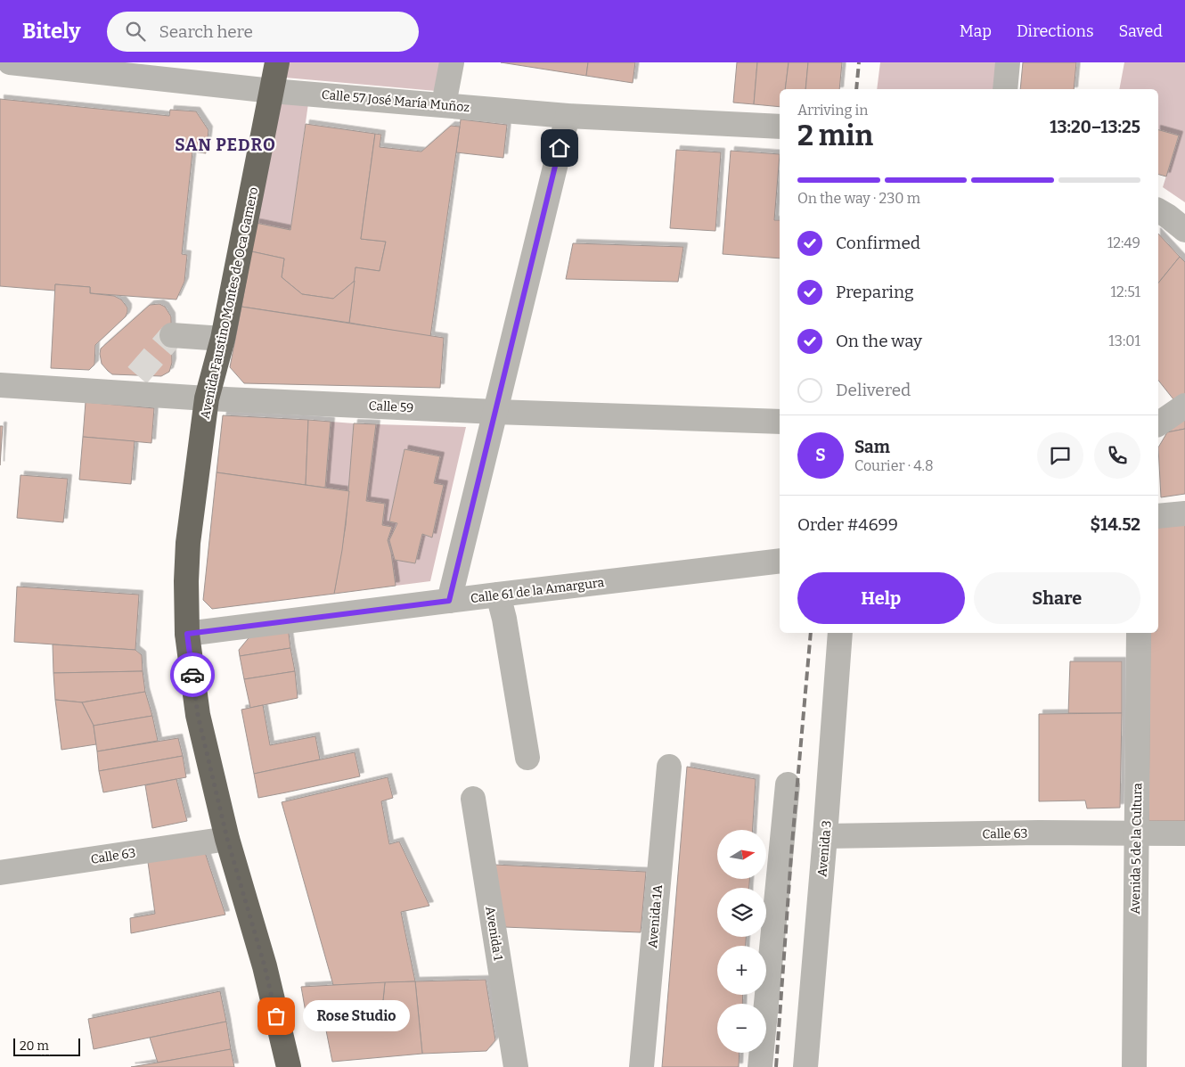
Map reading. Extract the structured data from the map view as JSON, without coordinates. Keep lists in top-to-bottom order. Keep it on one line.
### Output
{"streets":{"highway":["Avenida Faustino Montes de Oca Gamero"],"street":["Calle 57 José María Muñoz","Calle 59","Calle 61 de la Amargura","Calle 63","Avenida 3","Avenida 5 de la Cultura","Avenida 1A","Avenida 1"]},"crossings":[["Calle 57 José María Muñoz","Avenida Faustino Montes de Oca Gamero"],["Avenida Faustino Montes de Oca Gamero","Calle 59"],["Avenida Faustino Montes de Oca Gamero","Calle 61 de la Amargura"],["Avenida Faustino Montes de Oca Gamero","Calle 63"],["Calle 63","Avenida 3"],["Calle 63","Avenida 5 de la Cultura"]],"districts":["SAN PEDRO"],"places":["Rose Studio"],"scale_bar":"20 m","north":"right","page":{"header":"Bitely","search":"Search here","nav":["Map","Directions","Saved"],"heading":["2 min","Arriving in","13:20–13:25"],"panel":["Sam","Courier · 4.8","Order #4699","$14.52"],"bar":"On the way · 230 m","list":[["Confirmed","12:49"],["Preparing","12:51"],["On the way","13:01"],"Delivered"],"round":"S","buttons":["Help","Share"],"map_buttons":["+","−"],"bubble":"Rose Studio","scale":"20 m"}}
